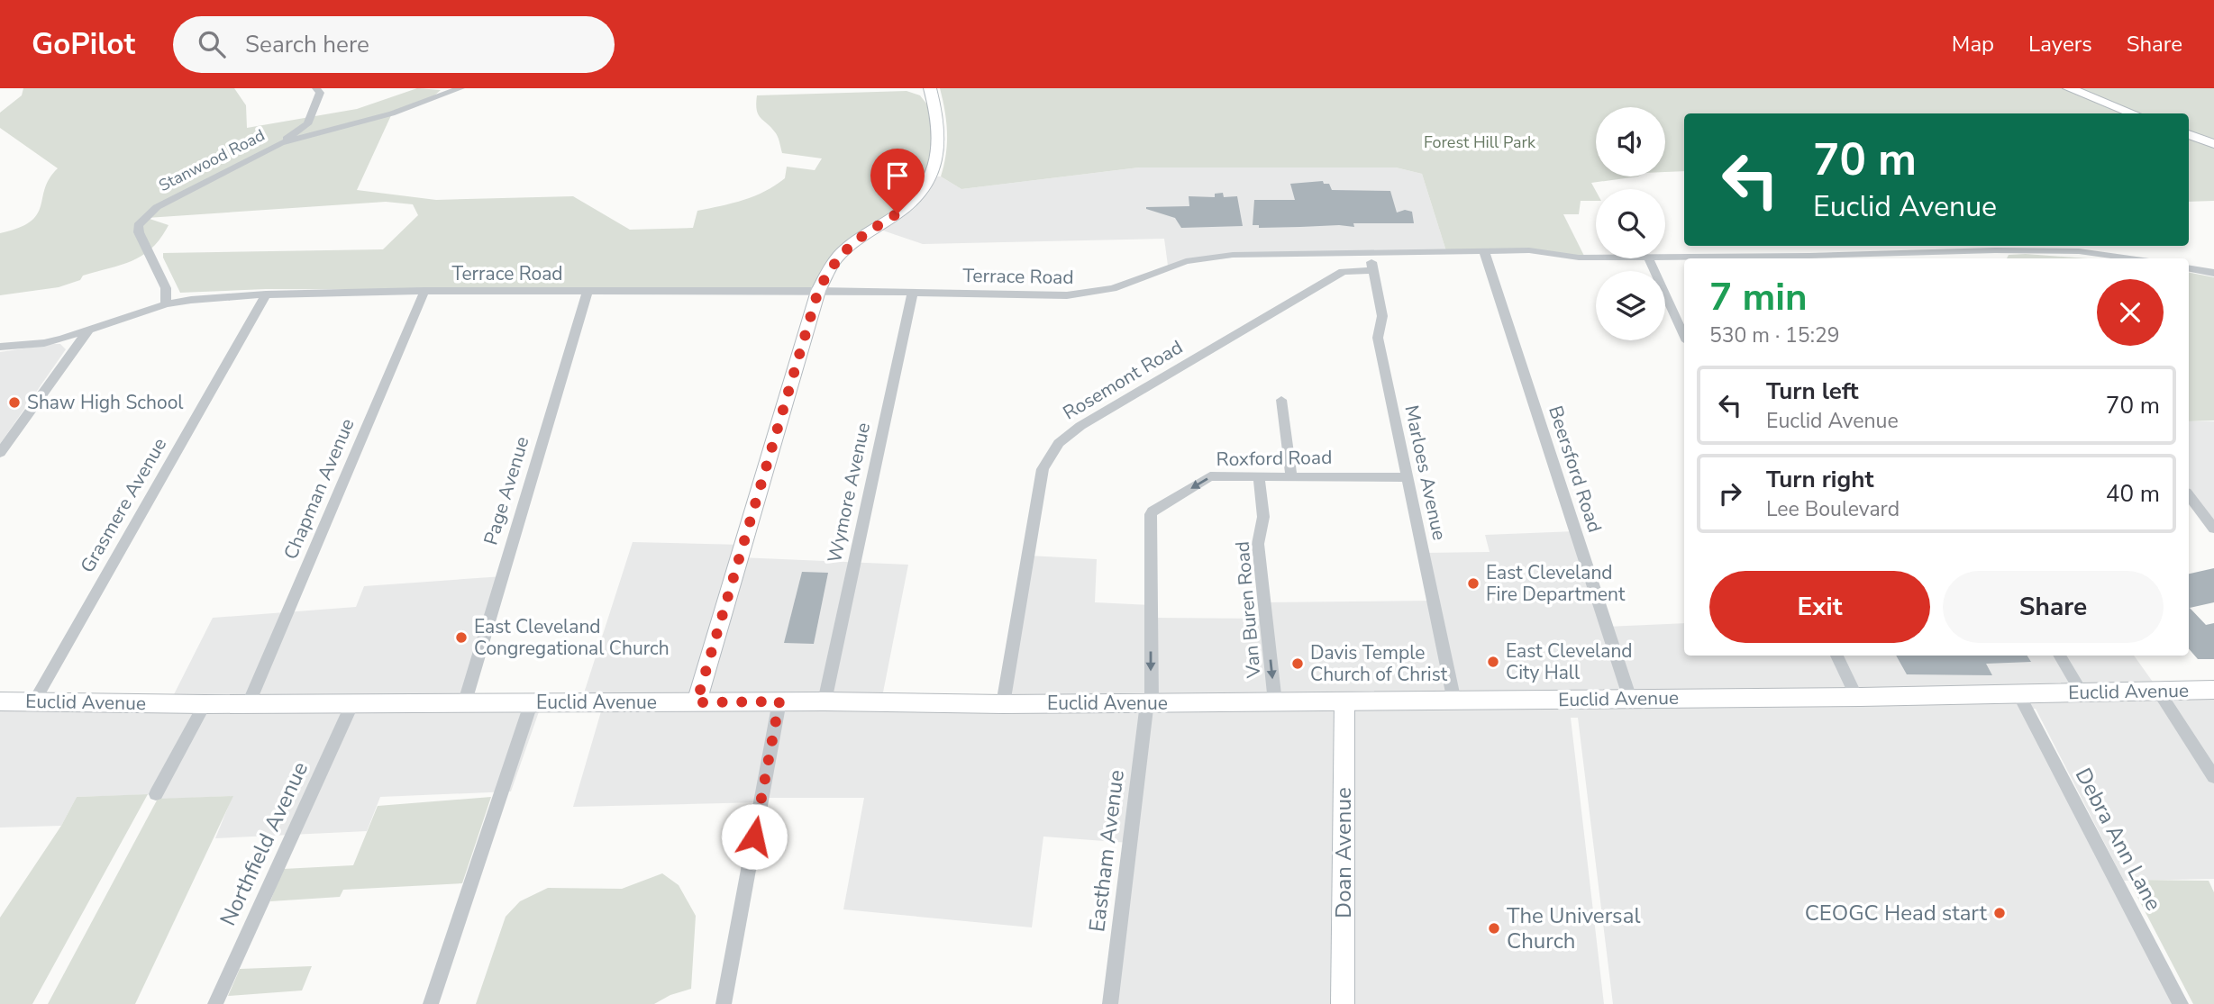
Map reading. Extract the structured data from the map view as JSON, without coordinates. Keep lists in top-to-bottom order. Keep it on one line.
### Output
{"streets":{"main road":["Euclid Avenue"],"street":["Stanwood Road","Terrace Road","Rosemont Road","Roxford Road","Beersford Road","Marloes Avenue","Chapman Avenue","Page Avenue","Wymore Avenue","Grasmere Avenue","Van Buren Road","Debra Ann Lane","Northfield Avenue","Eastham Avenue","Doan Avenue"]},"crossings":[["Stanwood Road","Terrace Road"],["Terrace Road","Beersford Road"],["Terrace Road","Marloes Avenue"],["Terrace Road","Chapman Avenue"],["Terrace Road","Page Avenue"],["Terrace Road","Wymore Avenue"],["Terrace Road","Grasmere Avenue"],["Rosemont Road","Marloes Avenue"],["Rosemont Road","Euclid Avenue"],["Roxford Road","Marloes Avenue"],["Roxford Road","Van Buren Road"],["Roxford Road","Euclid Avenue"],["Roxford Road","Eastham Avenue"],["Beersford Road","Euclid Avenue"],["Marloes Avenue","Euclid Avenue"],["Chapman Avenue","Euclid Avenue"],["Page Avenue","Euclid Avenue"],["Wymore Avenue","Euclid Avenue"],["Grasmere Avenue","Euclid Avenue"],["Van Buren Road","Euclid Avenue"],["Euclid Avenue","Debra Ann Lane"],["Euclid Avenue","Northfield Avenue"],["Euclid Avenue","Eastham Avenue"],["Euclid Avenue","Doan Avenue"]],"one_way":["Roxford Road","Van Buren Road"],"parks":["Forest Hill Park"],"places":["Shaw High School","East Cleveland Fire Department","East Cleveland Congregational Church","East Cleveland City Hall","Davis Temple Church of Christ","CEOGC Head start","The Universal Church"],"page":{"header":"GoPilot","search":"Search here","nav":["Map","Layers","Share"],"turn":["70 m","Euclid Avenue"],"heading":["7 min","530 m · 15:29"],"list":[{"name":"Turn left","note":"Euclid Avenue","value":"70 m"},{"name":"Turn right","note":"Lee Boulevard","value":"40 m"}],"buttons":["Exit","Share"]}}
